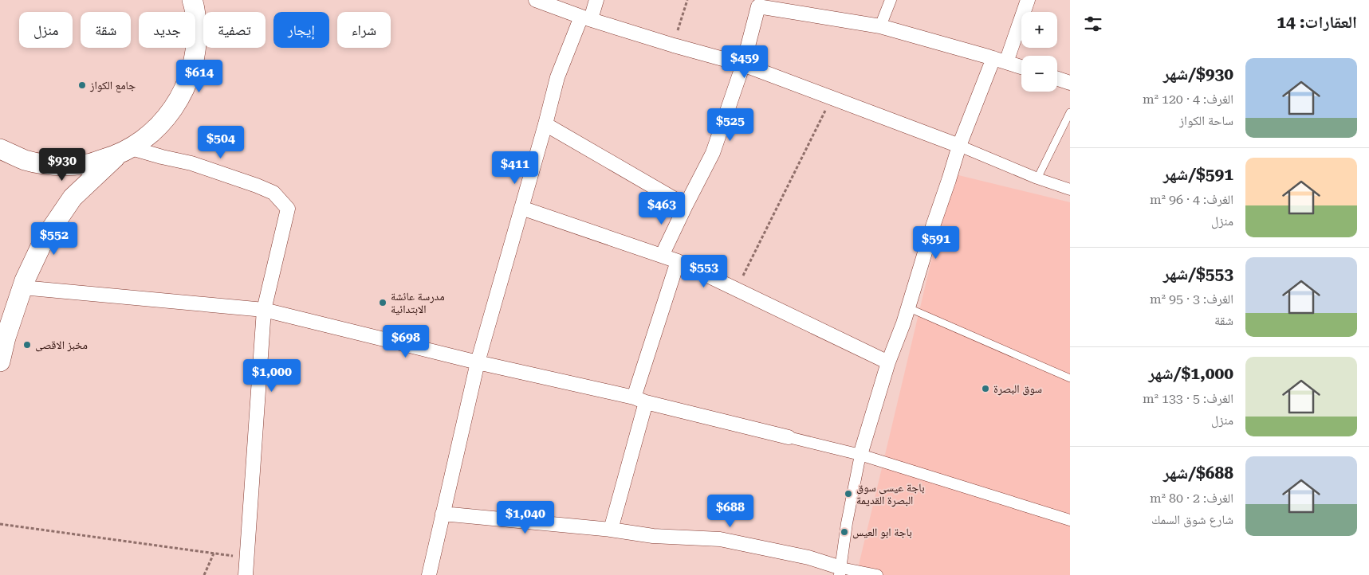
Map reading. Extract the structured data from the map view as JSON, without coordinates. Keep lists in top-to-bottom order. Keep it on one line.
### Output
{"places":["جامع الكواز","مدرسة عائشة الابتدائية","مخبز الاقصى","سوق البصرة","باجة عيسى سوق البصرة القديمة","باجة ابو العيس"],"page":{"heading":"العقارات: 14","map_buttons":["+","−"],"chip":["شراء","إيجار","تصفية","جديد","شقة","منزل"],"price":["$459","$614","$525","$504","$930","$411","$463","$552","$591","$553","$698","$1,000","$688","$1,040"],"list":[{"name":"$930/شهر","note":"الغرف: 4 · 120 m² · ساحة الكواز"},{"name":"$591/شهر","note":"الغرف: 4 · 96 m² · منزل"},{"name":"$553/شهر","note":"الغرف: 3 · 95 m² · شقة"},{"name":"$1,000/شهر","note":"الغرف: 5 · 133 m² · منزل"},{"name":"$688/شهر","note":"الغرف: 2 · 80 m² · شارع شوق السمك"}]}}
